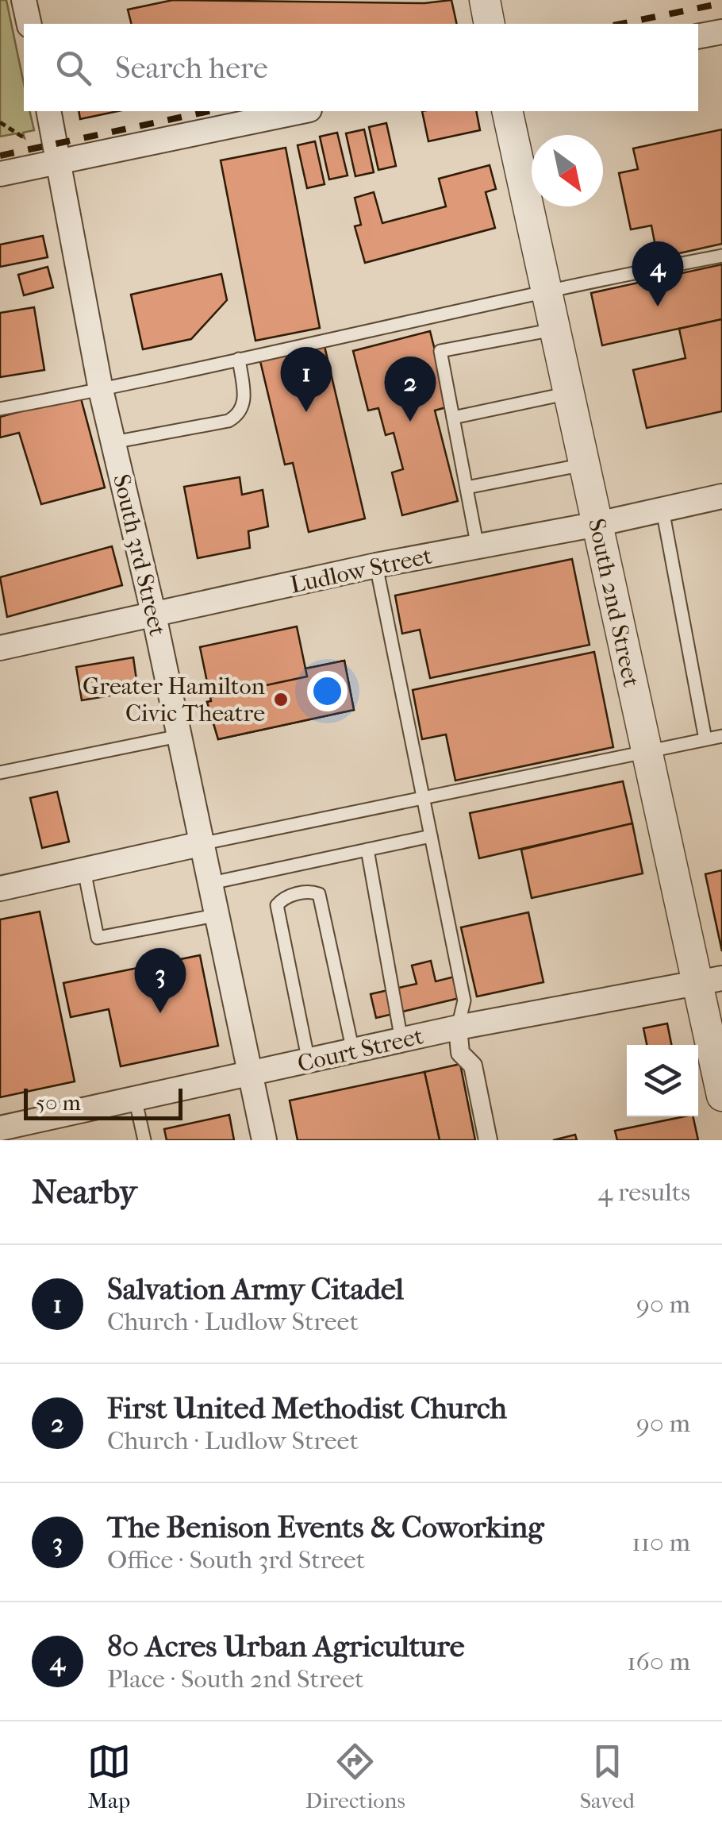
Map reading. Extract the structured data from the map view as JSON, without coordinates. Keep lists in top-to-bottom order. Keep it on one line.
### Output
{"streets":{"street":["South 3rd Street","Ludlow Street","South 2nd Street","Court Street"]},"crossings":[["South 3rd Street","Ludlow Street"],["South 3rd Street","Court Street"],["Ludlow Street","South 2nd Street"],["South 2nd Street","Court Street"]],"places":["Greater Hamilton Civic Theatre"],"scale_bar":"50 m","north":"bottom right","page":{"search":"Search here","pins":["4","1","2","3"],"scale":"50 m","heading":["Nearby","4 results"],"list":[{"mark":"1","name":"Salvation Army Citadel","note":"Church · Ludlow Street","value":"90 m"},{"mark":"2","name":"First United Methodist Church","note":"Church · Ludlow Street","value":"90 m"},{"mark":"3","name":"The Benison Events & Coworking","note":"Office · South 3rd Street","value":"110 m"},{"mark":"4","name":"80 Acres Urban Agriculture","note":"Place · South 2nd Street","value":"160 m"}],"nav":["Map","Directions","Saved"]}}
